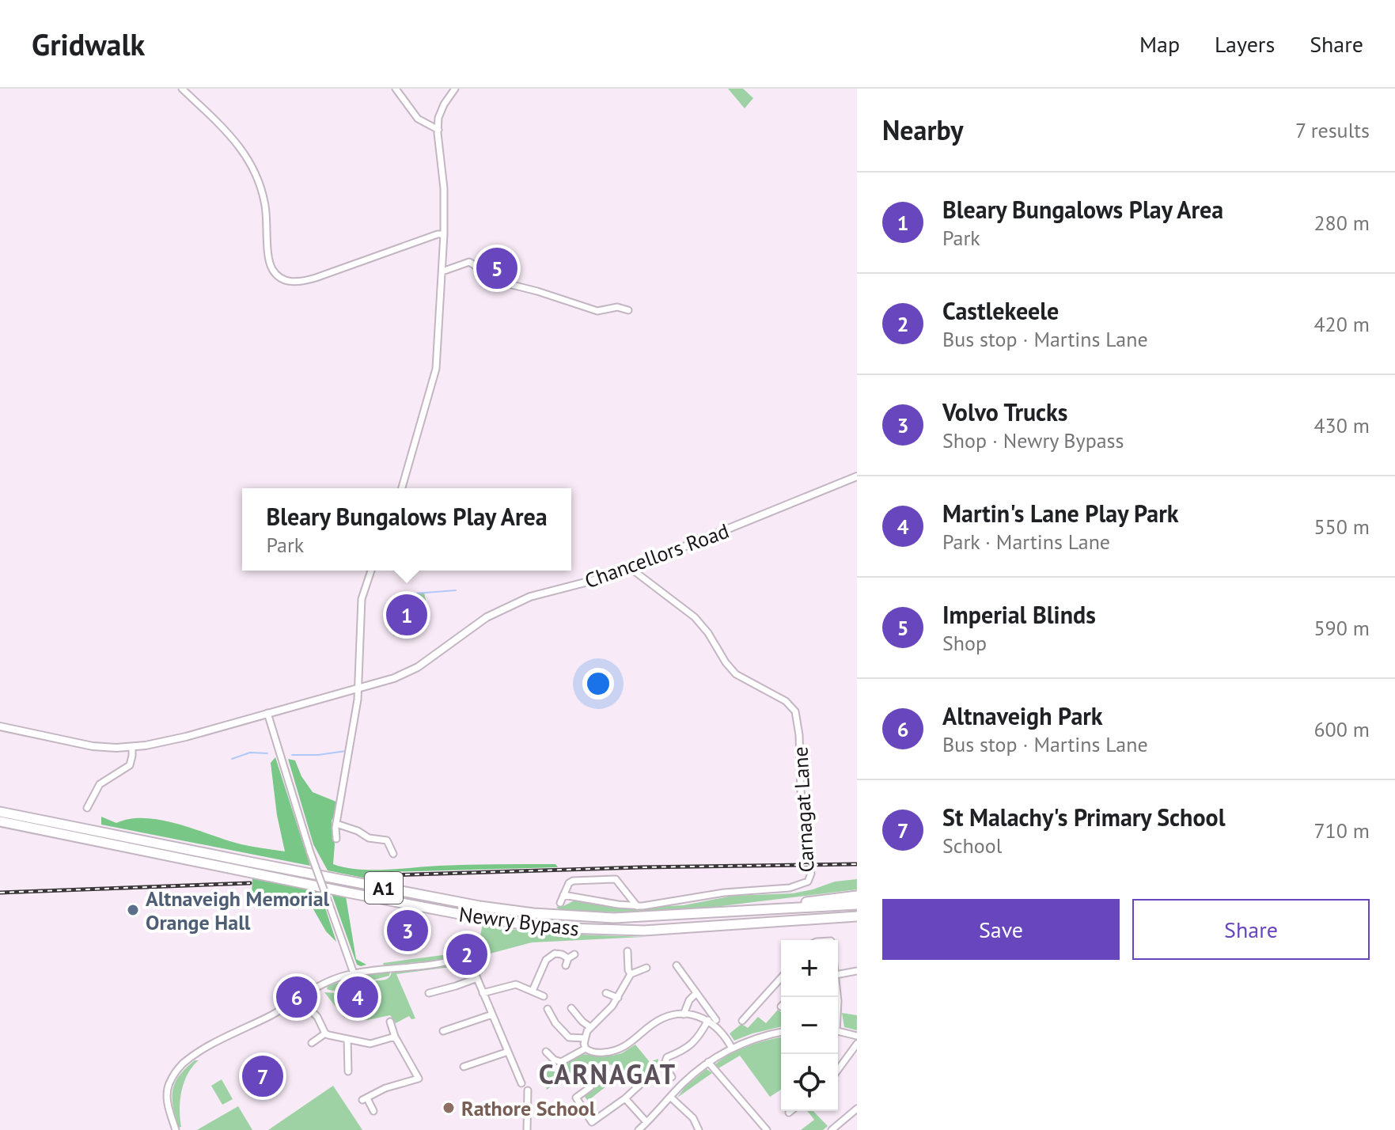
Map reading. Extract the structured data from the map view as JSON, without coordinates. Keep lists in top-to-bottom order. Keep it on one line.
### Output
{"streets":{"highway":["A1","Newry Bypass"],"street":["Chancellors Road","Carnagat Lane"]},"crossings":[["Chancellors Road","Carnagat Lane"]],"districts":["CARNAGAT"],"places":["Altnaveigh Memorial Orange Hall","Rathore School"],"page":{"header":"Gridwalk","nav":["Map","Layers","Share"],"heading":["Nearby","7 results"],"list":[{"mark":"1","name":"Bleary Bungalows Play Area","note":"Park","value":"280 m"},{"mark":"2","name":"Castlekeele","note":"Bus stop · Martins Lane","value":"420 m"},{"mark":"3","name":"Volvo Trucks","note":"Shop · Newry Bypass","value":"430 m"},{"mark":"4","name":"Martin's Lane Play Park","note":"Park · Martins Lane","value":"550 m"},{"mark":"5","name":"Imperial Blinds","note":"Shop","value":"590 m"},{"mark":"6","name":"Altnaveigh Park","note":"Bus stop · Martins Lane","value":"600 m"},{"mark":"7","name":"St Malachy's Primary School","note":"School","value":"710 m"}],"pins":["5","1","3","2","4","6","7"],"popup":["Bleary Bungalows Play Area","Park"],"buttons":["Save","Share"],"map_buttons":["+","−"]}}
